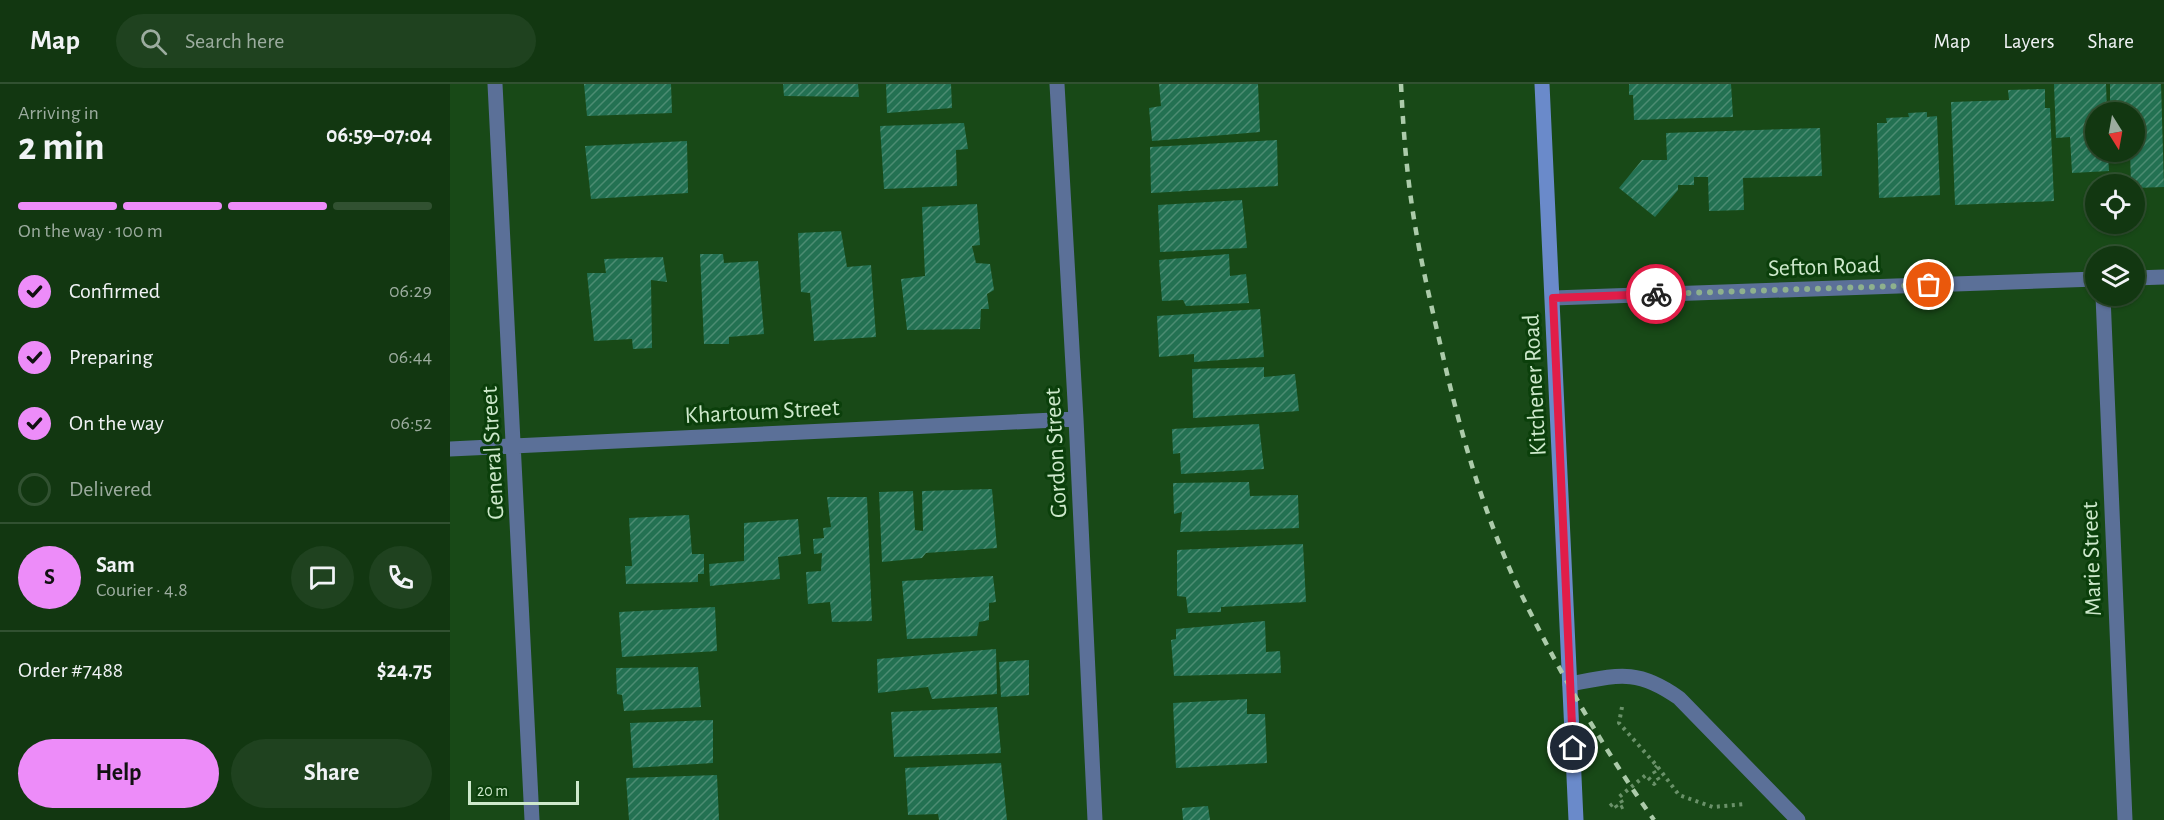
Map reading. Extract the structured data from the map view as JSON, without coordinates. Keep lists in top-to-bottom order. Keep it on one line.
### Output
{"streets":{"main road":["Kitchener Road"],"street":["Sefton Road","Khartoum Street","General Street","Gordon Street","Marie Street"]},"crossings":[["Sefton Road","Kitchener Road"],["Khartoum Street","General Street"],["Khartoum Street","Gordon Street"]],"scale_bar":"20 m","north":"bottom","page":{"header":"Map","search":"Search here","nav":["Map","Layers","Share"],"heading":["2 min","Arriving in","06:59–07:04"],"panel":["Sam","Courier · 4.8","Order #7488","$24.75"],"bar":"On the way · 100 m","list":[["Confirmed","06:29"],["Preparing","06:44"],["On the way","06:52"],"Delivered"],"round":"S","buttons":["Help","Share"],"scale":"20 m"}}
